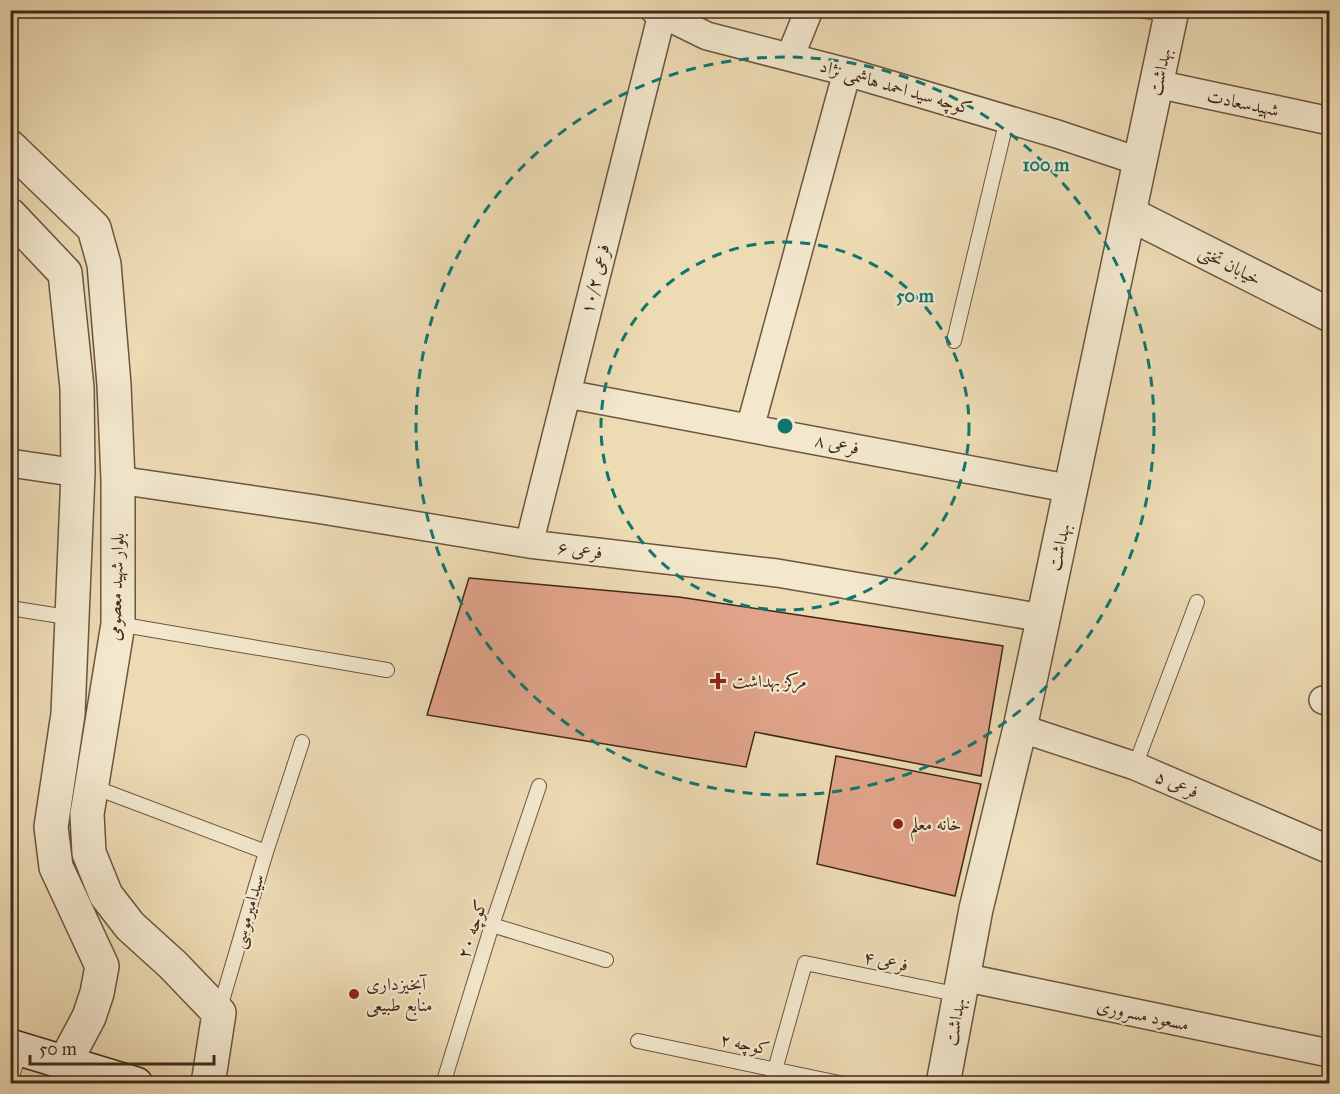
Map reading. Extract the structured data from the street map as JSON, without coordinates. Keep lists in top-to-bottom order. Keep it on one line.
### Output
{"streets":{"street":["بهداشت","کوچه سید احمد هاشمی نژاد","شهیدسعادت","خیابان تختی","فرعی ۱۰/۲","فرعی ۸","فرعی ۶","بلوار شهید معصومی","فرعی ۵","سیدامیرموسی","مسعود مسروری"],"lane":["کوچه ۲۰","فرعی ۴","کوچه ۲"]},"crossings":[["بهداشت","کوچه سید احمد هاشمی نژاد"],["بهداشت","شهیدسعادت"],["بهداشت","خیابان تختی"],["بهداشت","فرعی ۸"],["بهداشت","فرعی ۶"],["بهداشت","فرعی ۵"],["بهداشت","فرعی ۴"],["بهداشت","مسعود مسروری"],["کوچه سید احمد هاشمی نژاد","فرعی ۱۰/۲"],["فرعی ۱۰/۲","فرعی ۸"],["فرعی ۱۰/۲","فرعی ۶"],["فرعی ۶","بلوار شهید معصومی"],["بلوار شهید معصومی","سیدامیرموسی"],["فرعی ۴","مسعود مسروری"],["فرعی ۴","کوچه ۲"]],"places":{"health":["مرکز بهداشت"],"other":["خانه معلم","آبخیزداری منابع طبیعی"]},"scale_bar":"50 m","rings":["100 m","50 m"]}
